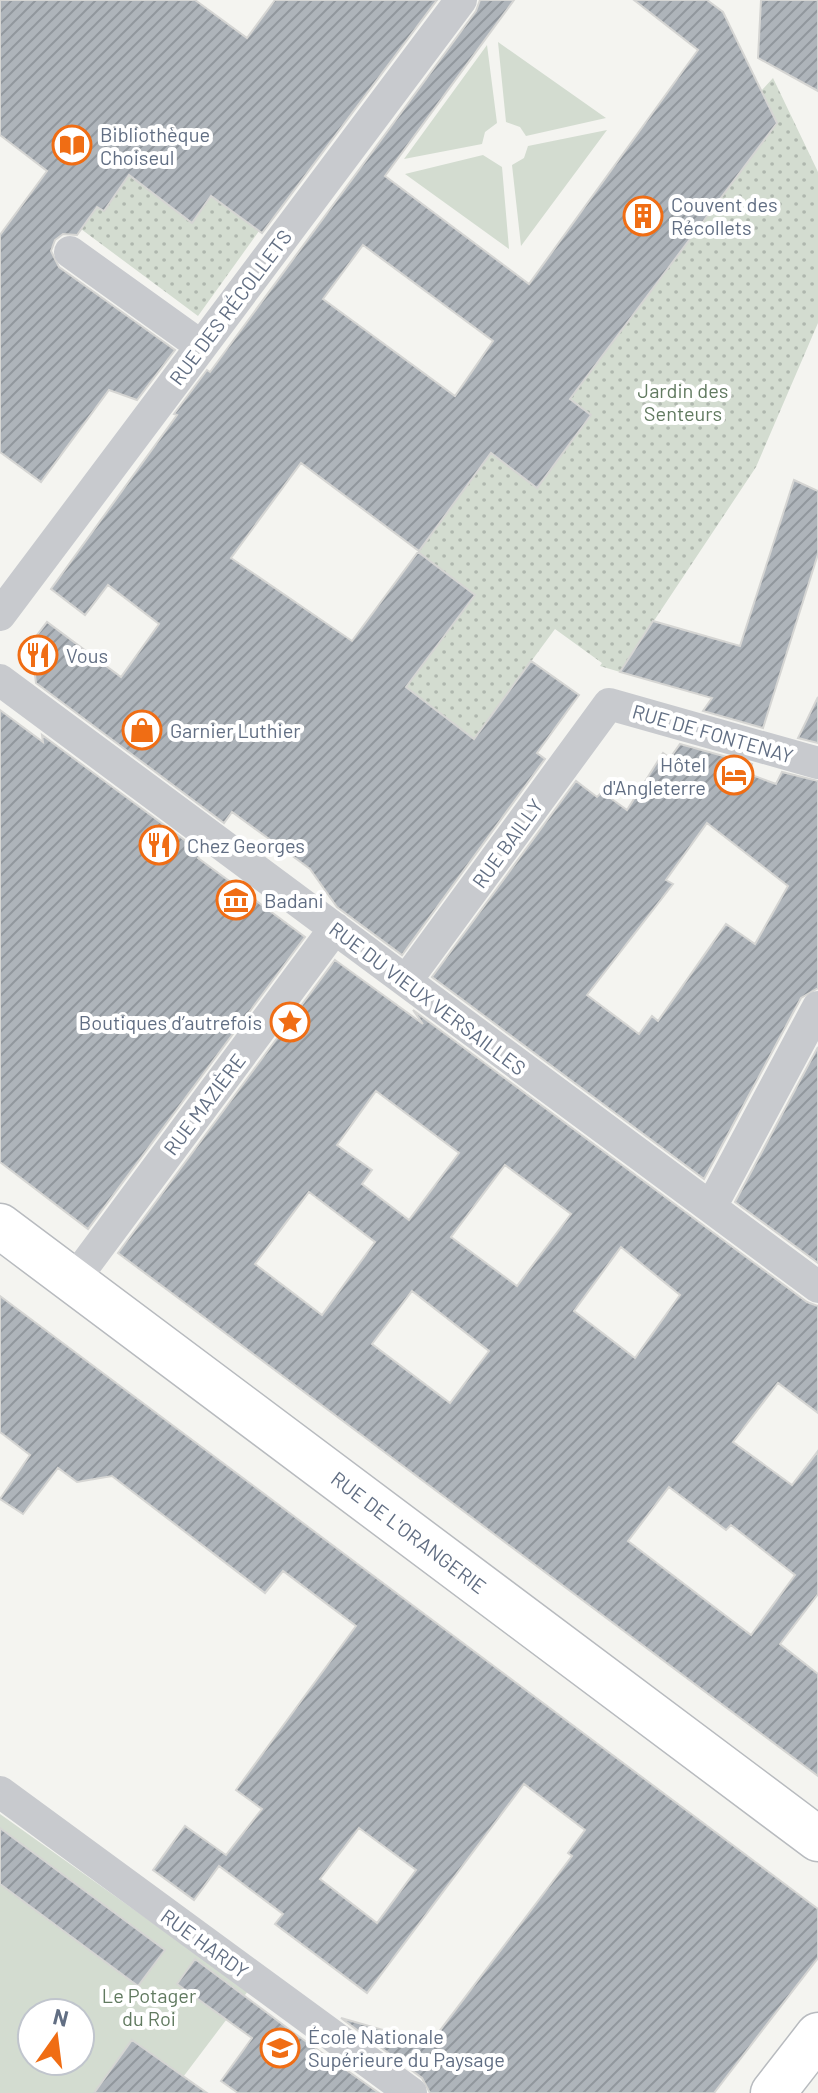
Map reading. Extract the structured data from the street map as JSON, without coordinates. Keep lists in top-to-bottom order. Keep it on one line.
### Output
{"streets":{"main road":["RUE DE L'ORANGERIE"],"street":["RUE DES RÉCOLLETS","RUE DE FONTENAY","RUE BAILLY","RUE DU VIEUX VERSAILLES","RUE MAZIÈRE","RUE HARDY"]},"crossings":[["RUE DE FONTENAY","RUE BAILLY"],["RUE BAILLY","RUE DU VIEUX VERSAILLES"],["RUE DU VIEUX VERSAILLES","RUE MAZIÈRE"],["RUE MAZIÈRE","RUE DE L'ORANGERIE"]],"parks":["Jardin des Senteurs","Le Potager du Roi"],"places":{"library":["Bibliothèque Choiseul"],"building":["Couvent des Récollets"],"restaurant":["Vous","Chez Georges"],"shop":["Garnier Luthier"],"hotel":["Hôtel d'Angleterre"],"museum":["Badani"],"place":["Boutiques d’autrefois"],"school or university":["École Nationale Supérieure du Paysage"]},"north":"top"}
